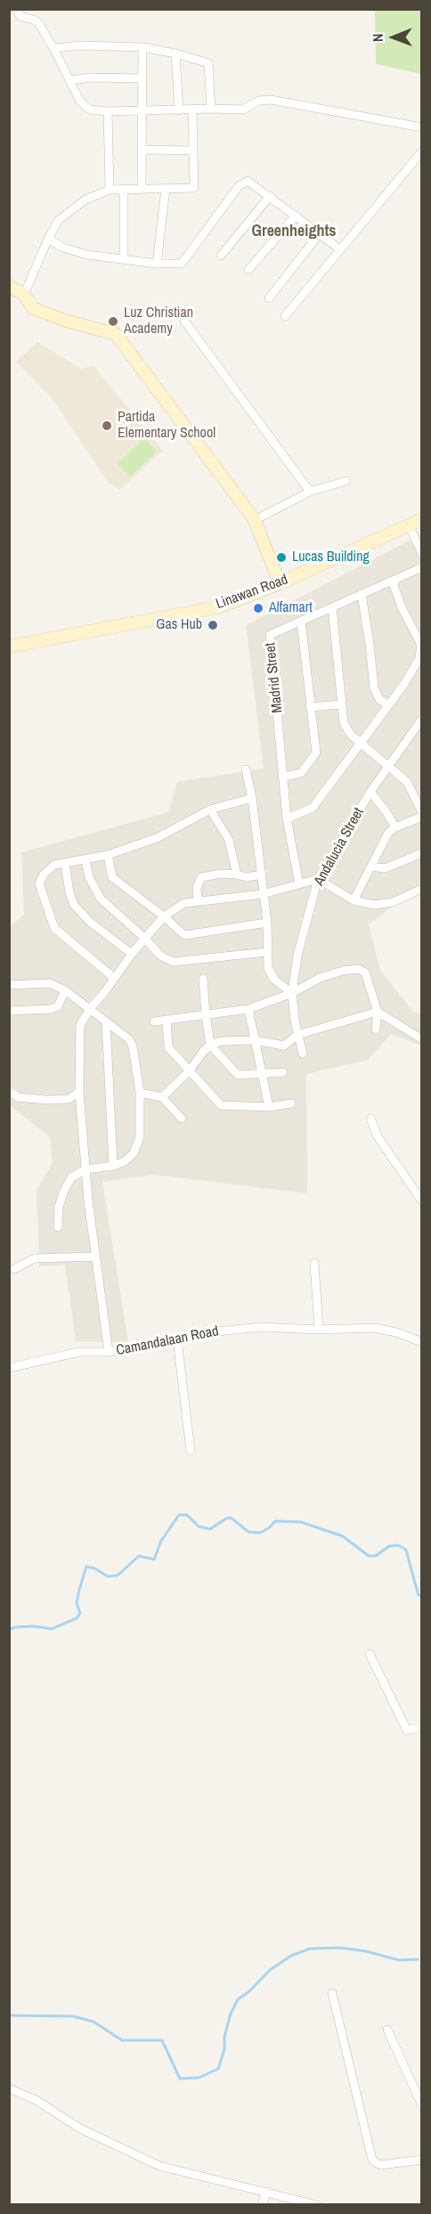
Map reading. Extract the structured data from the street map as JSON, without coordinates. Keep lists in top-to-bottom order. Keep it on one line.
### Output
{"streets":{"street":["Linawan Road","Madrid Street","Andalucia Street","Camandalaan Road"]},"districts":["Greenheights"],"places":["Luz Christian Academy","Partida Elementary School","Lucas Building","Alfamart","Gas Hub"],"north":"left"}
